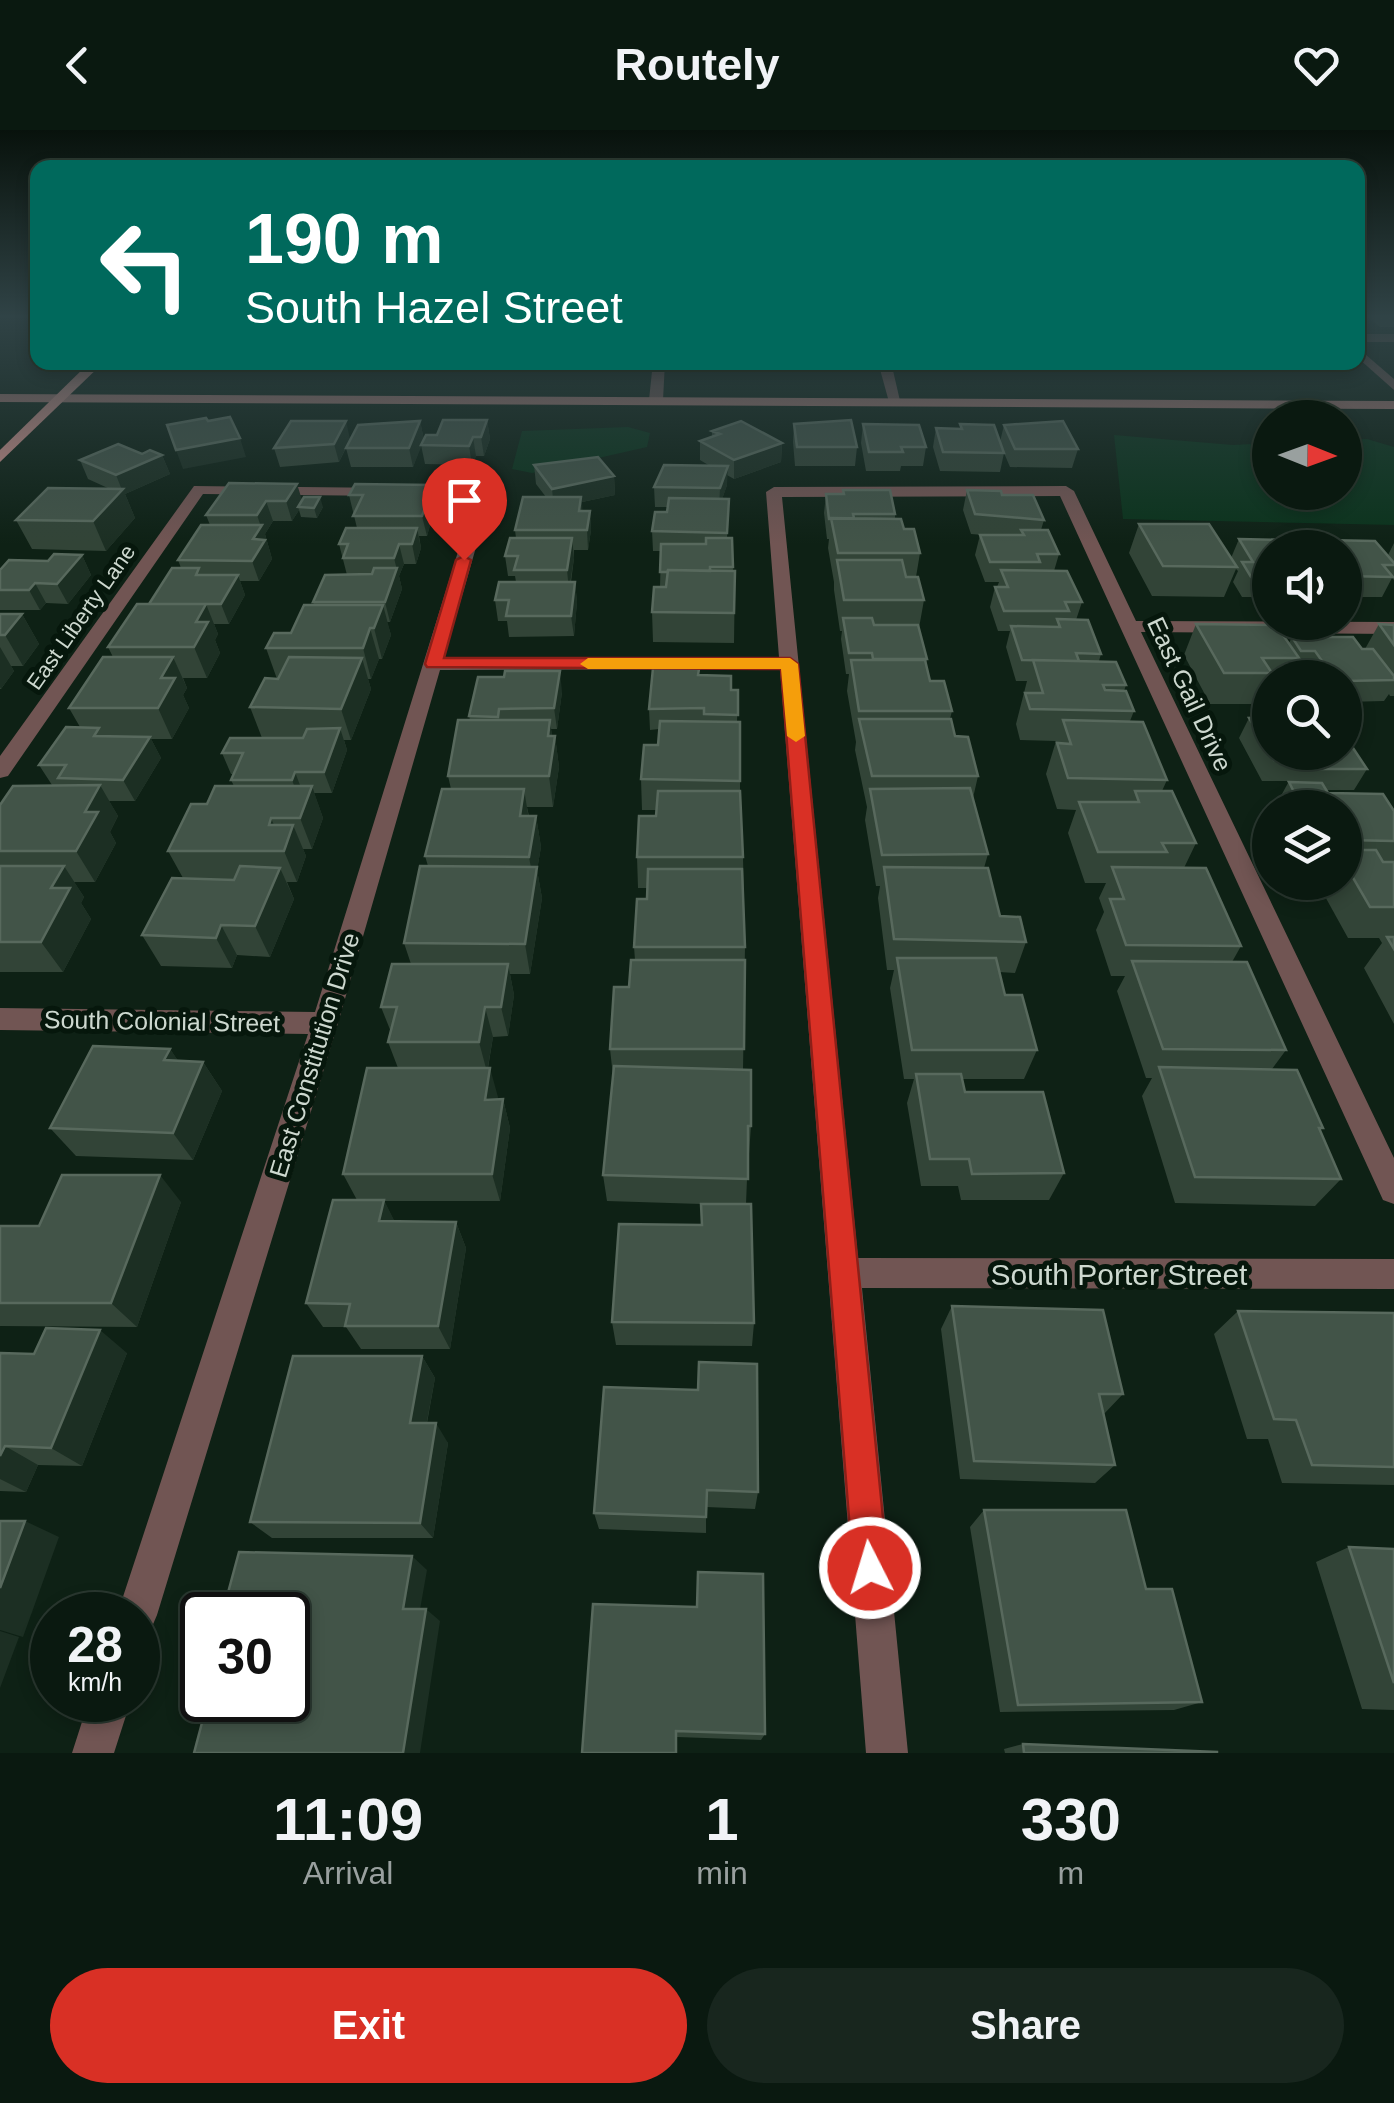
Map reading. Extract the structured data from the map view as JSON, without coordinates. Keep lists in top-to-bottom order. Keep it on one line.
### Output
{"streets":{"street":["East Liberty Lane","East Gail Drive","South Colonial Street","East Constitution Drive","South Porter Street"]},"crossings":[["East Liberty Lane","East Constitution Drive"],["South Colonial Street","East Constitution Drive"]],"north":"right","page":{"header":"Routely","turn":["190 m","South Hazel Street"],"speed":"28 km/h","limit":"30","eta":["11:09","Arrival","1","min","330","m"],"buttons":["Exit","Share"]}}
